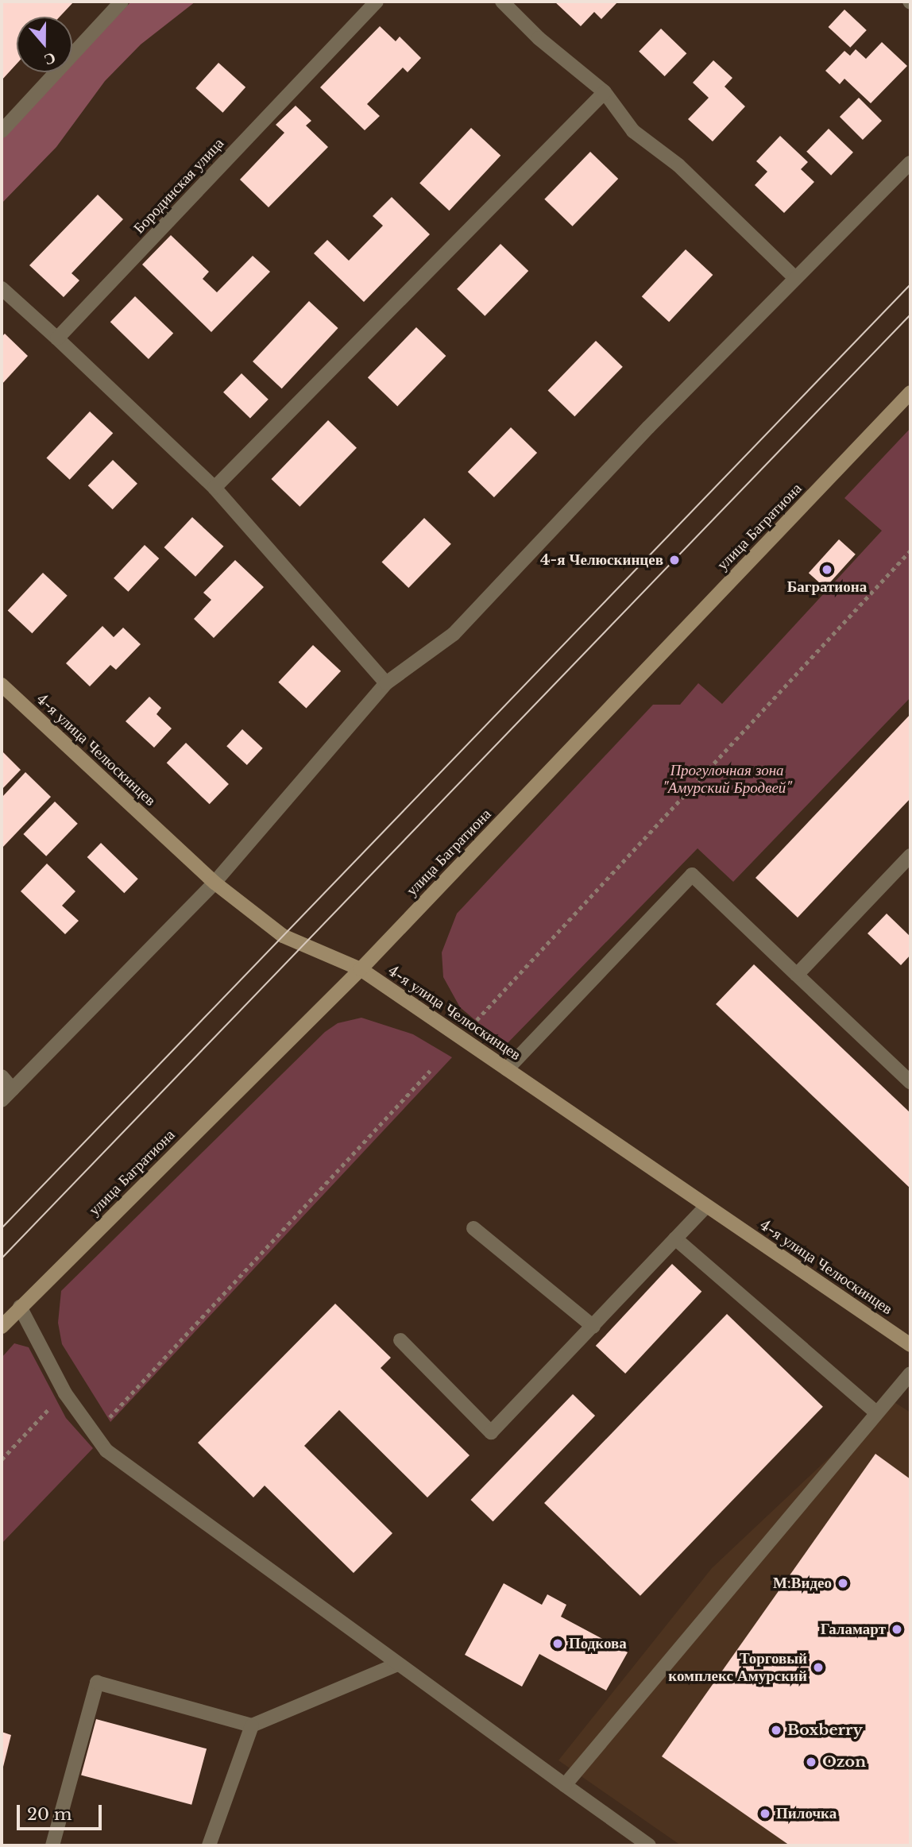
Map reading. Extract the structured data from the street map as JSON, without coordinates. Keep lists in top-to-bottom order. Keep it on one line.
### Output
{"streets":{"main road":["улица Багратиона","4-я улица Челюскинцев"],"street":["Бородинская улица"]},"crossings":[["улица Багратиона","4-я улица Челюскинцев"]],"parks":["Прогулочная зона \"Амурский Бродвей\""],"places":["4-я Челюскинцев","Багратиона","М.Видео","Галамарт","Подкова","Торговый комплекс Амурский","Boxberry","Ozon","Пилочка"],"scale_bar":"20 m","north":"bottom"}
